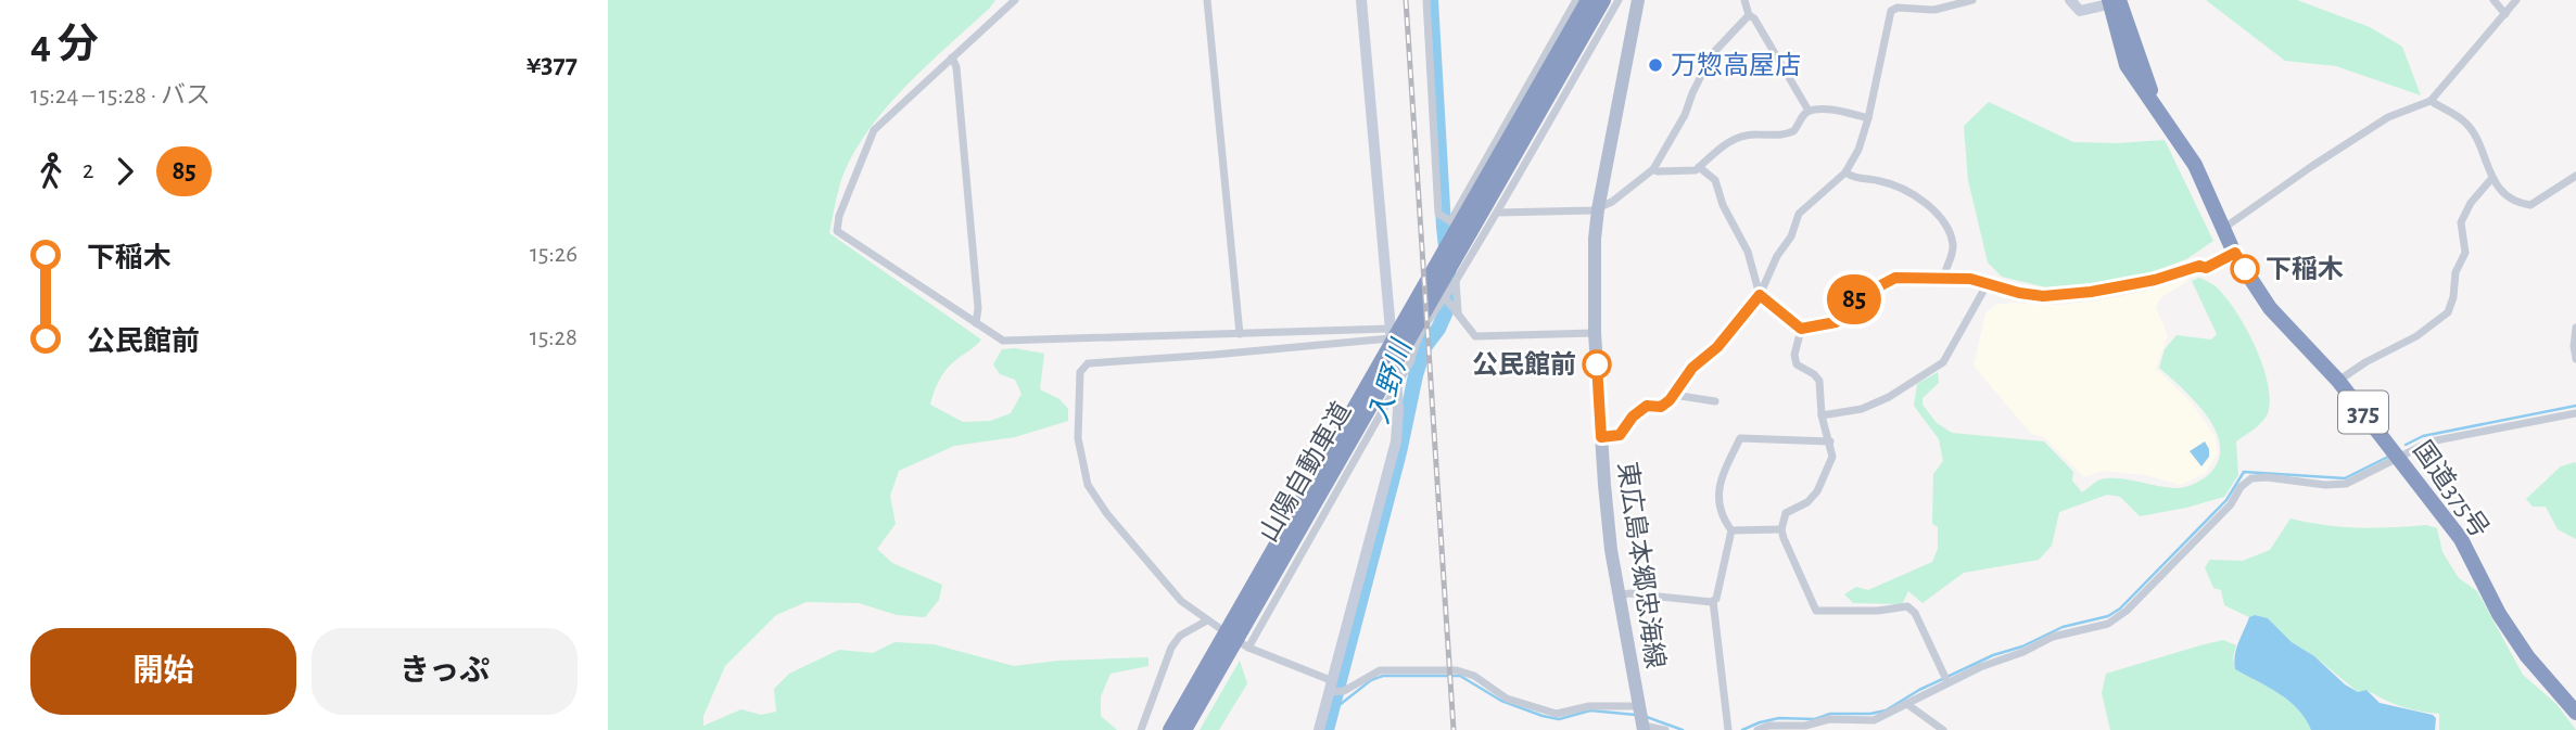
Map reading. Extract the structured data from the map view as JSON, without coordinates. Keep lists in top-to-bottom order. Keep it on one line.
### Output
{"streets":{"highway":["375","山陽自動車道","国道375号"],"main road":["東広島本郷忠海線"]},"water":["入野川"],"places":["万惣高屋店","下稲木","公民館前"],"lines":["bus line 85"],"page":{"heading":["4 分","15:24 – 15:28 · バス","¥377"],"on_map":"85","legs":["2","85"],"list":[{"name":"下稲木","value":"15:26"},{"name":"公民館前","value":"15:28"}],"buttons":["開始","きっぷ"]}}
